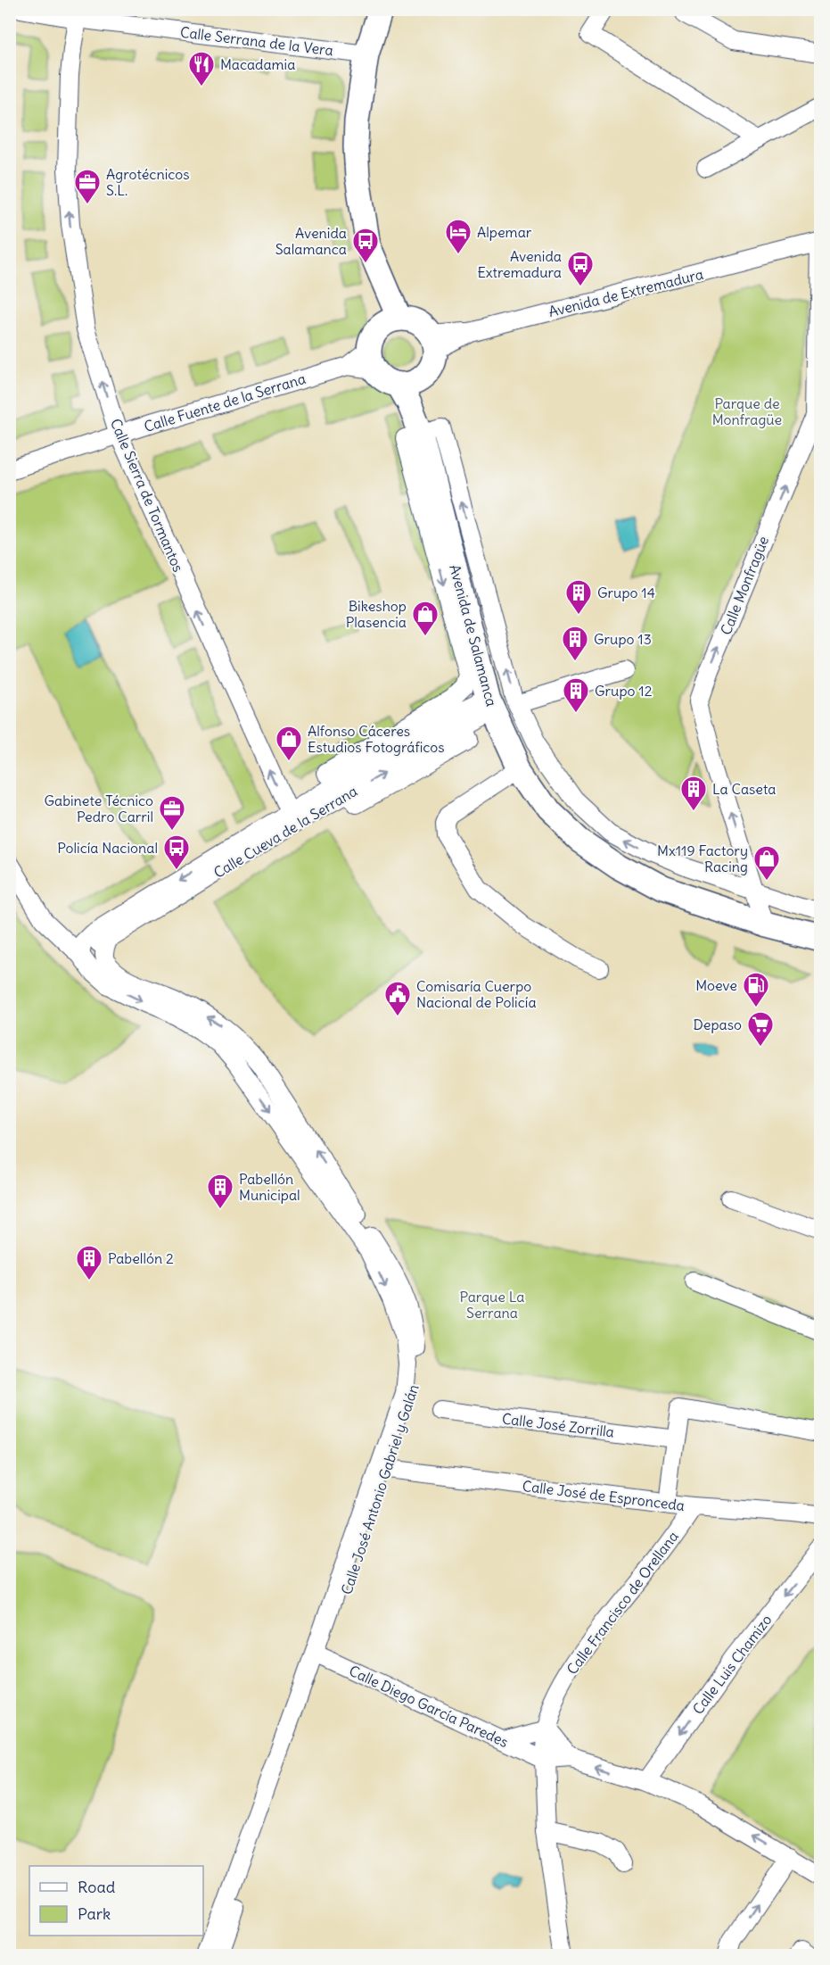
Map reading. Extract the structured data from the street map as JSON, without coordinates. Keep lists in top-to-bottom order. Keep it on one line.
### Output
{"streets":{"main road":["Avenida de Salamanca"],"street":["Calle Serrana de la Vera","Avenida de Extremadura","Calle Fuente de la Serrana","Calle Sierra de Tormantos","Calle Monfragüe","Calle Cueva de la Serrana","Calle José Zorrilla","Calle José Antonio Gabriel y Galán","Calle José de Espronceda","Calle Francisco de Orellana","Calle Luis Chamizo","Calle Diego García Paredes"]},"crossings":[["Calle Serrana de la Vera","Calle Sierra de Tormantos"],["Avenida de Extremadura","Calle Fuente de la Serrana"],["Avenida de Extremadura","Calle Monfragüe"],["Avenida de Extremadura","Avenida de Salamanca"],["Calle Fuente de la Serrana","Calle Sierra de Tormantos"],["Calle Fuente de la Serrana","Avenida de Salamanca"],["Calle Sierra de Tormantos","Calle Cueva de la Serrana"],["Calle Monfragüe","Avenida de Salamanca"],["Calle Cueva de la Serrana","Calle José Antonio Gabriel y Galán"],["Calle José Antonio Gabriel y Galán","Calle José de Espronceda"],["Calle José Antonio Gabriel y Galán","Calle Diego García Paredes"],["Calle José de Espronceda","Calle Francisco de Orellana"],["Calle Francisco de Orellana","Calle Diego García Paredes"]],"one_way":["Calle Sierra de Tormantos","Calle Monfragüe","Calle Luis Chamizo"],"parks":["Parque de Monfragüe","Parque La Serrana"],"places":{"restaurant":["Macadamia"],"office":["Agrotécnicos S.L.","Gabinete Técnico Pedro Carril"],"hotel":["Alpemar"],"bus stop":["Avenida Salamanca","Avenida Extremadura","Policía Nacional"],"building":["Grupo 14","Grupo 13","Grupo 12","La Caseta","Pabellón Municipal","Pabellón 2"],"shop":["Bikeshop Plasencia","Alfonso Cáceres Estudios Fotográficos","Mx119 Factory Racing"],"fuel station":["Moeve"],"public building":["Comisaría Cuerpo Nacional de Policía"],"supermarket":["Depaso"]},"legend":["Road","Park"]}
